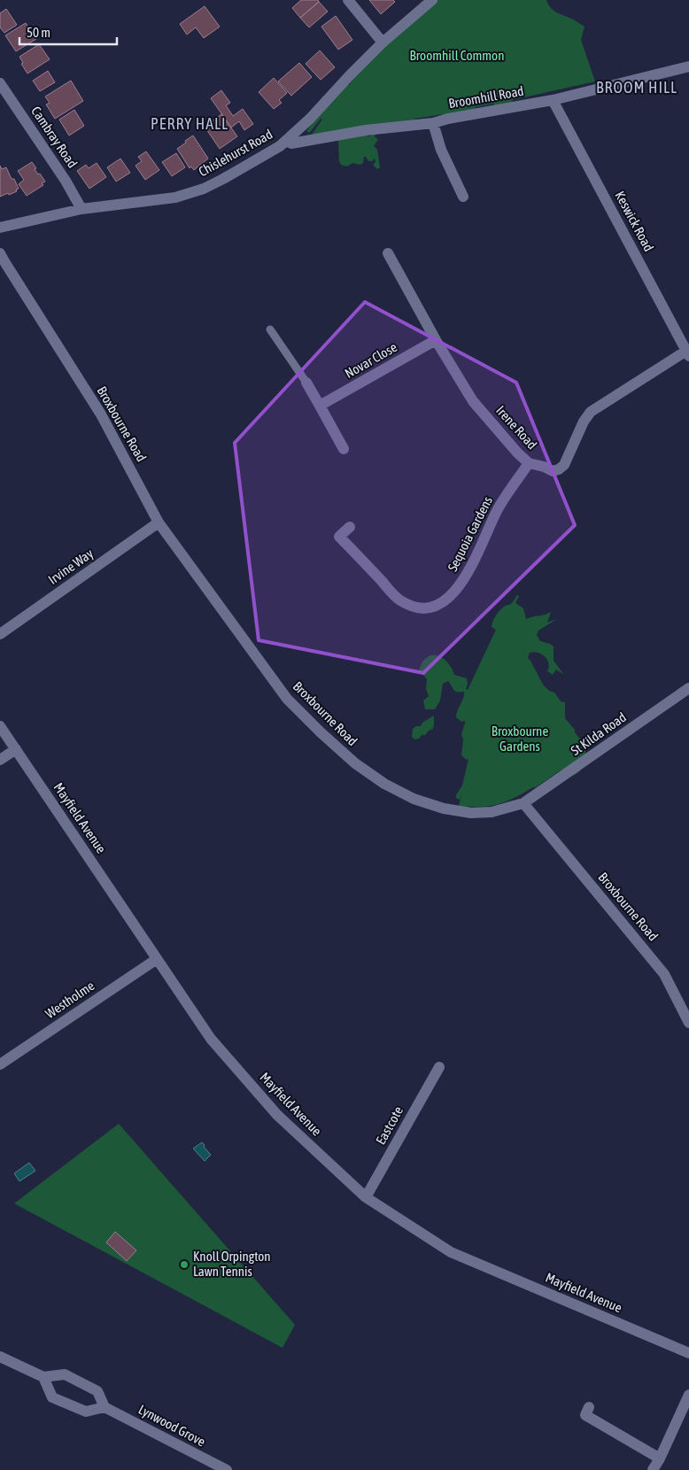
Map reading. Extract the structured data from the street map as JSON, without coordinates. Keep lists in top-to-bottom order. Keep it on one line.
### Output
{"streets":{"street":["Broomhill Road","Cambray Road","Chislehurst Road","Keswick Road","Novar Close","Broxbourne Road","Irene Road","Sequoia Gardens","Irvine Way","St Kilda Road","Mayfield Avenue","Westholme","Eastcote","Lynwood Grove"]},"crossings":[["Broomhill Road","Chislehurst Road"],["Broomhill Road","Keswick Road"],["Cambray Road","Chislehurst Road"],["Keswick Road","Irene Road"],["Novar Close","Irene Road"],["Broxbourne Road","Irvine Way"],["Broxbourne Road","St Kilda Road"],["Irene Road","Sequoia Gardens"],["Mayfield Avenue","Westholme"],["Mayfield Avenue","Eastcote"]],"districts":["BROOM HILL","PERRY HALL"],"parks":["Broomhill Common","Broxbourne Gardens"],"places":["Knoll Orpington Lawn Tennis"],"scale_bar":"50 m"}
